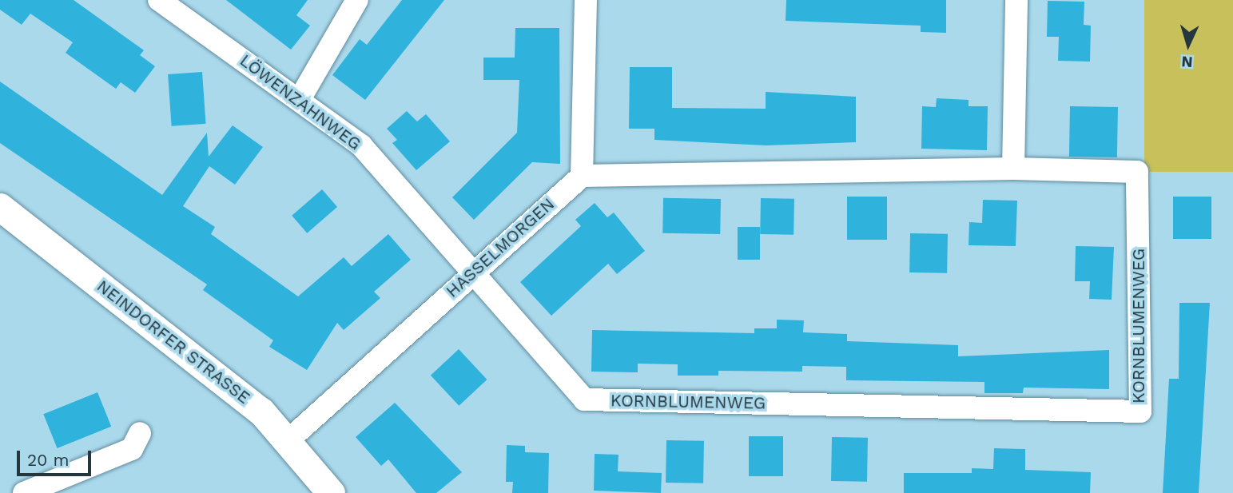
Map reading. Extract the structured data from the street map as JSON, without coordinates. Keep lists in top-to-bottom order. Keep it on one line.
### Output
{"streets":{"street":["LÖWENZAHNWEG","HASSELMORGEN","KORNBLUMENWEG","NEINDORFER STRASSE"]},"crossings":[["LÖWENZAHNWEG","HASSELMORGEN"],["LÖWENZAHNWEG","KORNBLUMENWEG"],["HASSELMORGEN","KORNBLUMENWEG"],["HASSELMORGEN","NEINDORFER STRASSE"]],"scale_bar":"20 m","north":"bottom"}
